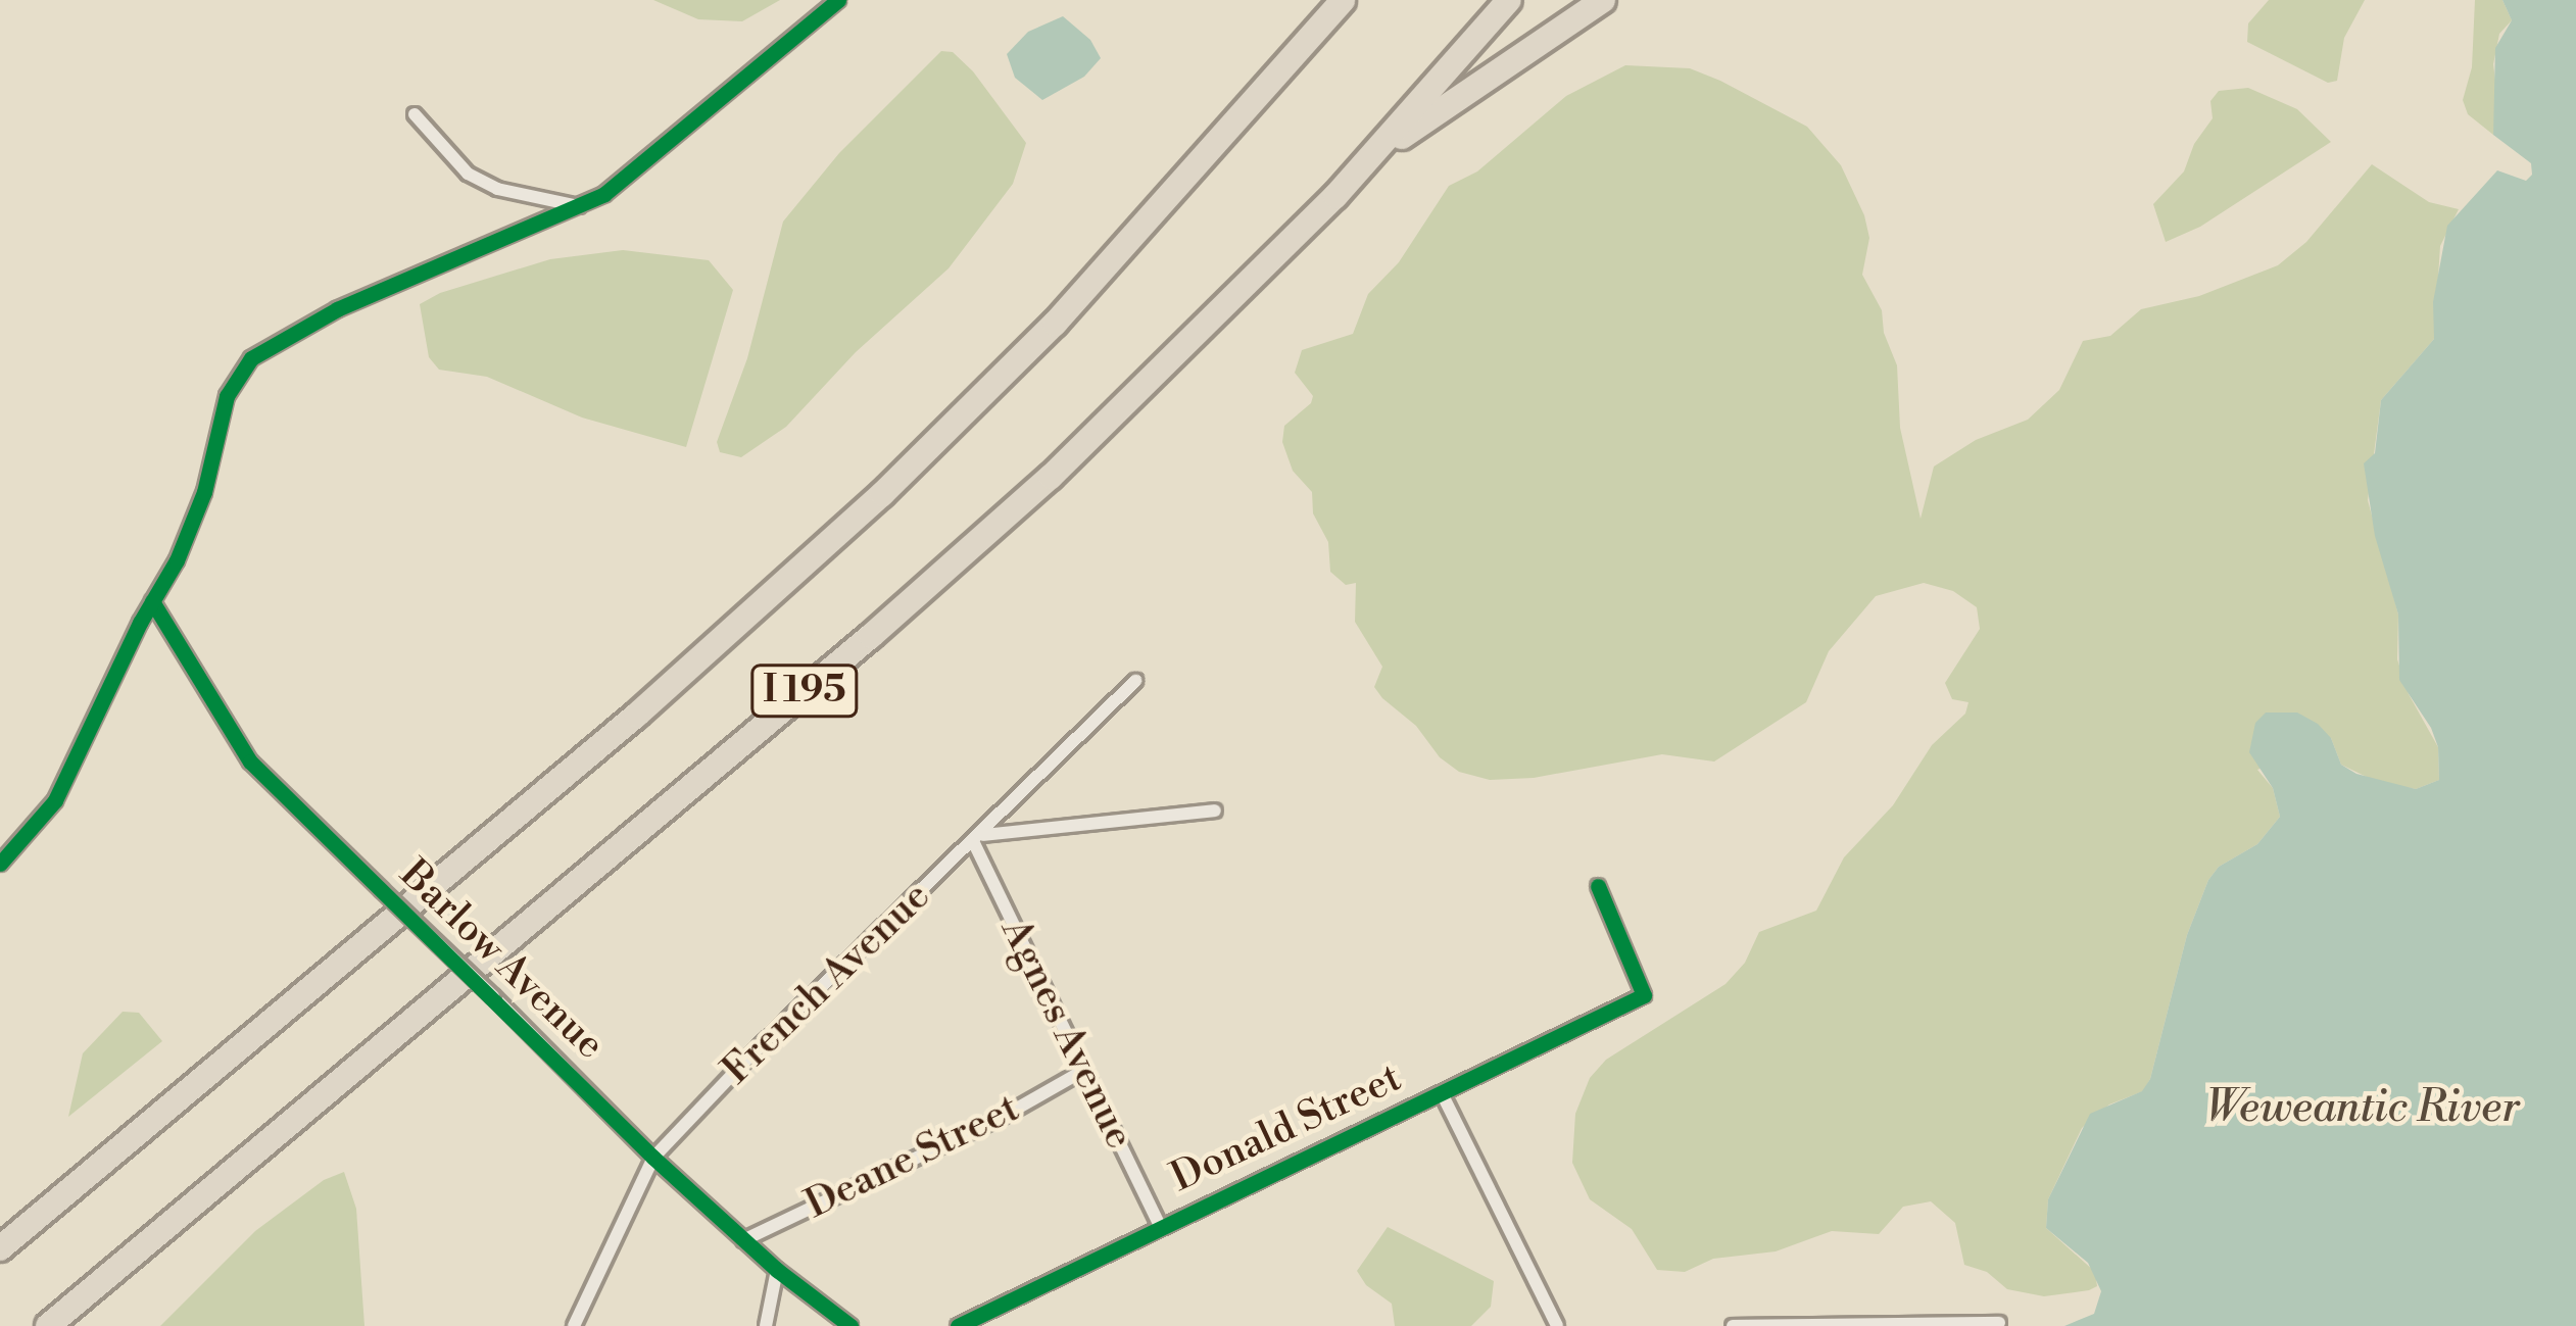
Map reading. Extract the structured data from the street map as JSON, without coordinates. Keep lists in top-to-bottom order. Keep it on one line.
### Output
{"streets":{"highway":["I 195"],"street":["Barlow Avenue","French Avenue","Agnes Avenue","Donald Street","Deane Street"]},"crossings":[["Barlow Avenue","French Avenue"],["Barlow Avenue","Deane Street"],["French Avenue","Agnes Avenue"],["Agnes Avenue","Donald Street"],["Agnes Avenue","Deane Street"]],"water":["Weweantic River"]}
